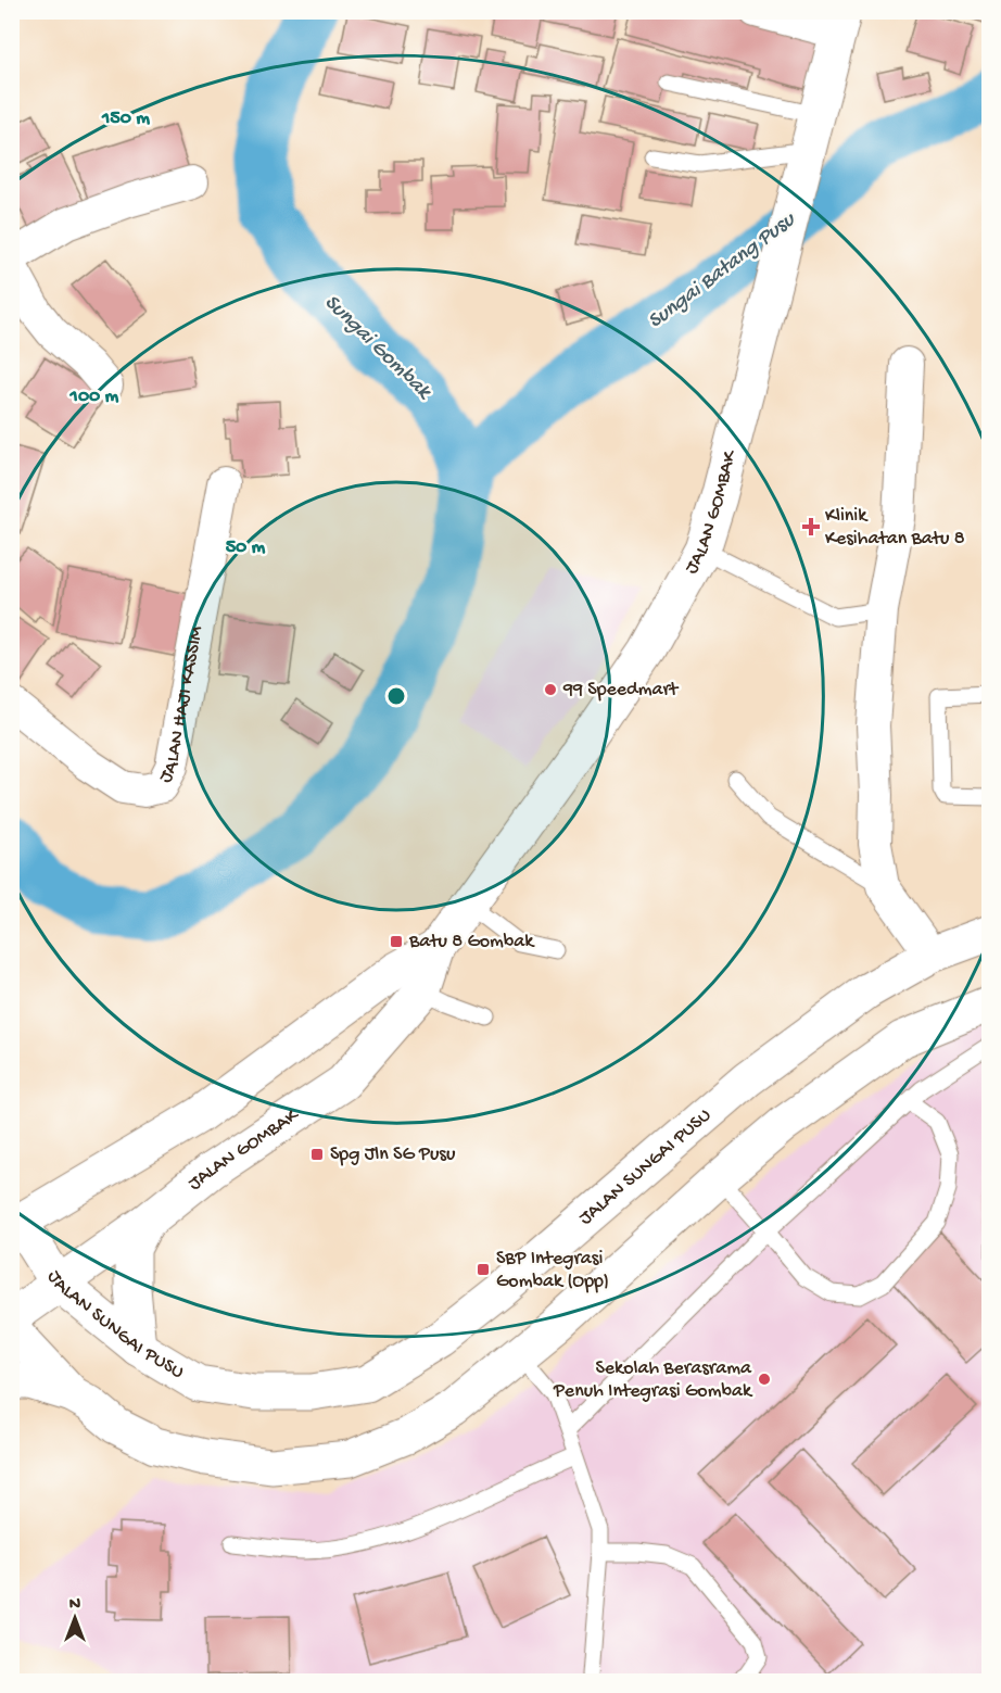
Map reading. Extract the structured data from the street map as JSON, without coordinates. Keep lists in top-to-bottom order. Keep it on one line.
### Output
{"streets":{"main road":["JALAN GOMBAK","JALAN SUNGAI PUSU"],"street":["JALAN HAJI KASSIM"]},"crossings":[["JALAN GOMBAK","JALAN SUNGAI PUSU"]],"water":["Sungai Batang Pusu","Sungai Gombak"],"places":{"health":["Klinik Kesihatan Batu 8"],"other":["99 Speedmart","Sekolah Berasrama Penuh Integrasi Gombak"],"transit":["Batu 8 Gombak","Spg Jln SG Pusu","SBP Integrasi Gombak (Opp)"]},"north":"top","rings":["150 m","100 m","50 m"]}
